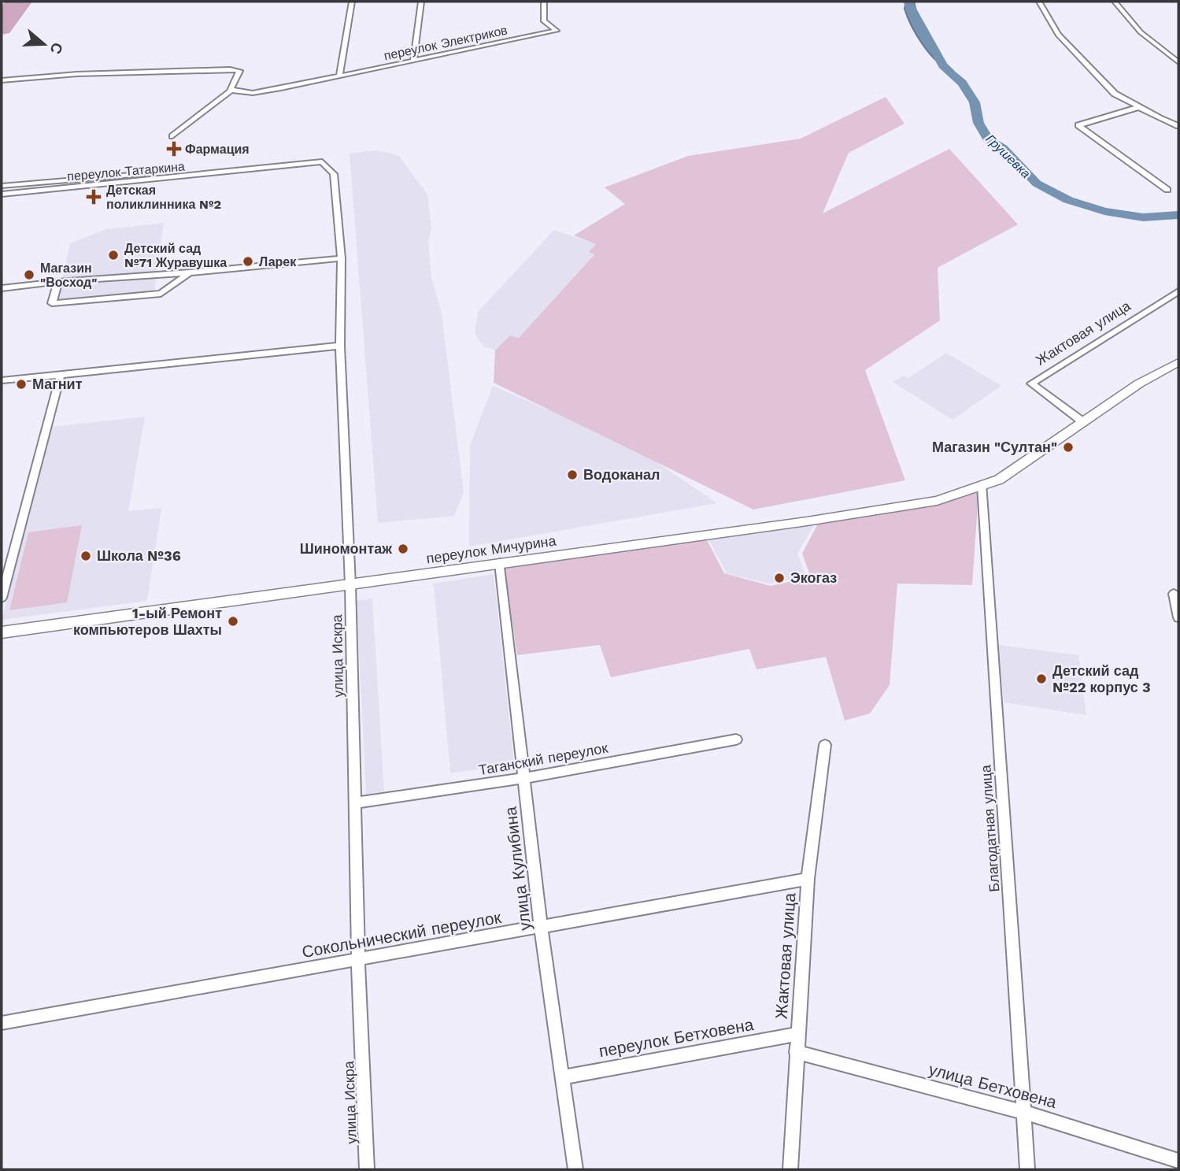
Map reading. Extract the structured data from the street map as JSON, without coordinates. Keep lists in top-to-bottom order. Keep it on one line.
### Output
{"streets":{"main road":["переулок Мичурина"],"street":["переулок Электриков","переулок Татаркина","Жактовая улица","улица Искра","Таганский переулок","Благодатная улица","улица Кулибина","Сокольнический переулок","переулок Бетховена","улица Бетховена"]},"crossings":[["переулок Татаркина","улица Искра"],["Жактовая улица","переулок Мичурина"],["Жактовая улица","Сокольнический переулок"],["Жактовая улица","переулок Бетховена"],["Жактовая улица","улица Бетховена"],["переулок Мичурина","улица Искра"],["переулок Мичурина","Благодатная улица"],["переулок Мичурина","улица Кулибина"],["улица Искра","Таганский переулок"],["улица Искра","Сокольнический переулок"],["Таганский переулок","улица Кулибина"],["Благодатная улица","улица Бетховена"],["улица Кулибина","Сокольнический переулок"],["улица Кулибина","переулок Бетховена"]],"water":["Грушевка"],"places":{"health":["Фармация","Детская поликлинника №2"],"other":["Детский сад №71 Журавушка","Ларек","Магазин \"Восход\"","Магнит","Магазин \"Султан\"","Водоканал","Шиномонтаж","Школа №36","Экогаз","1-ый Ремонт компьютеров Шахты","Детский сад №22 корпус 3"]},"north":"right"}
